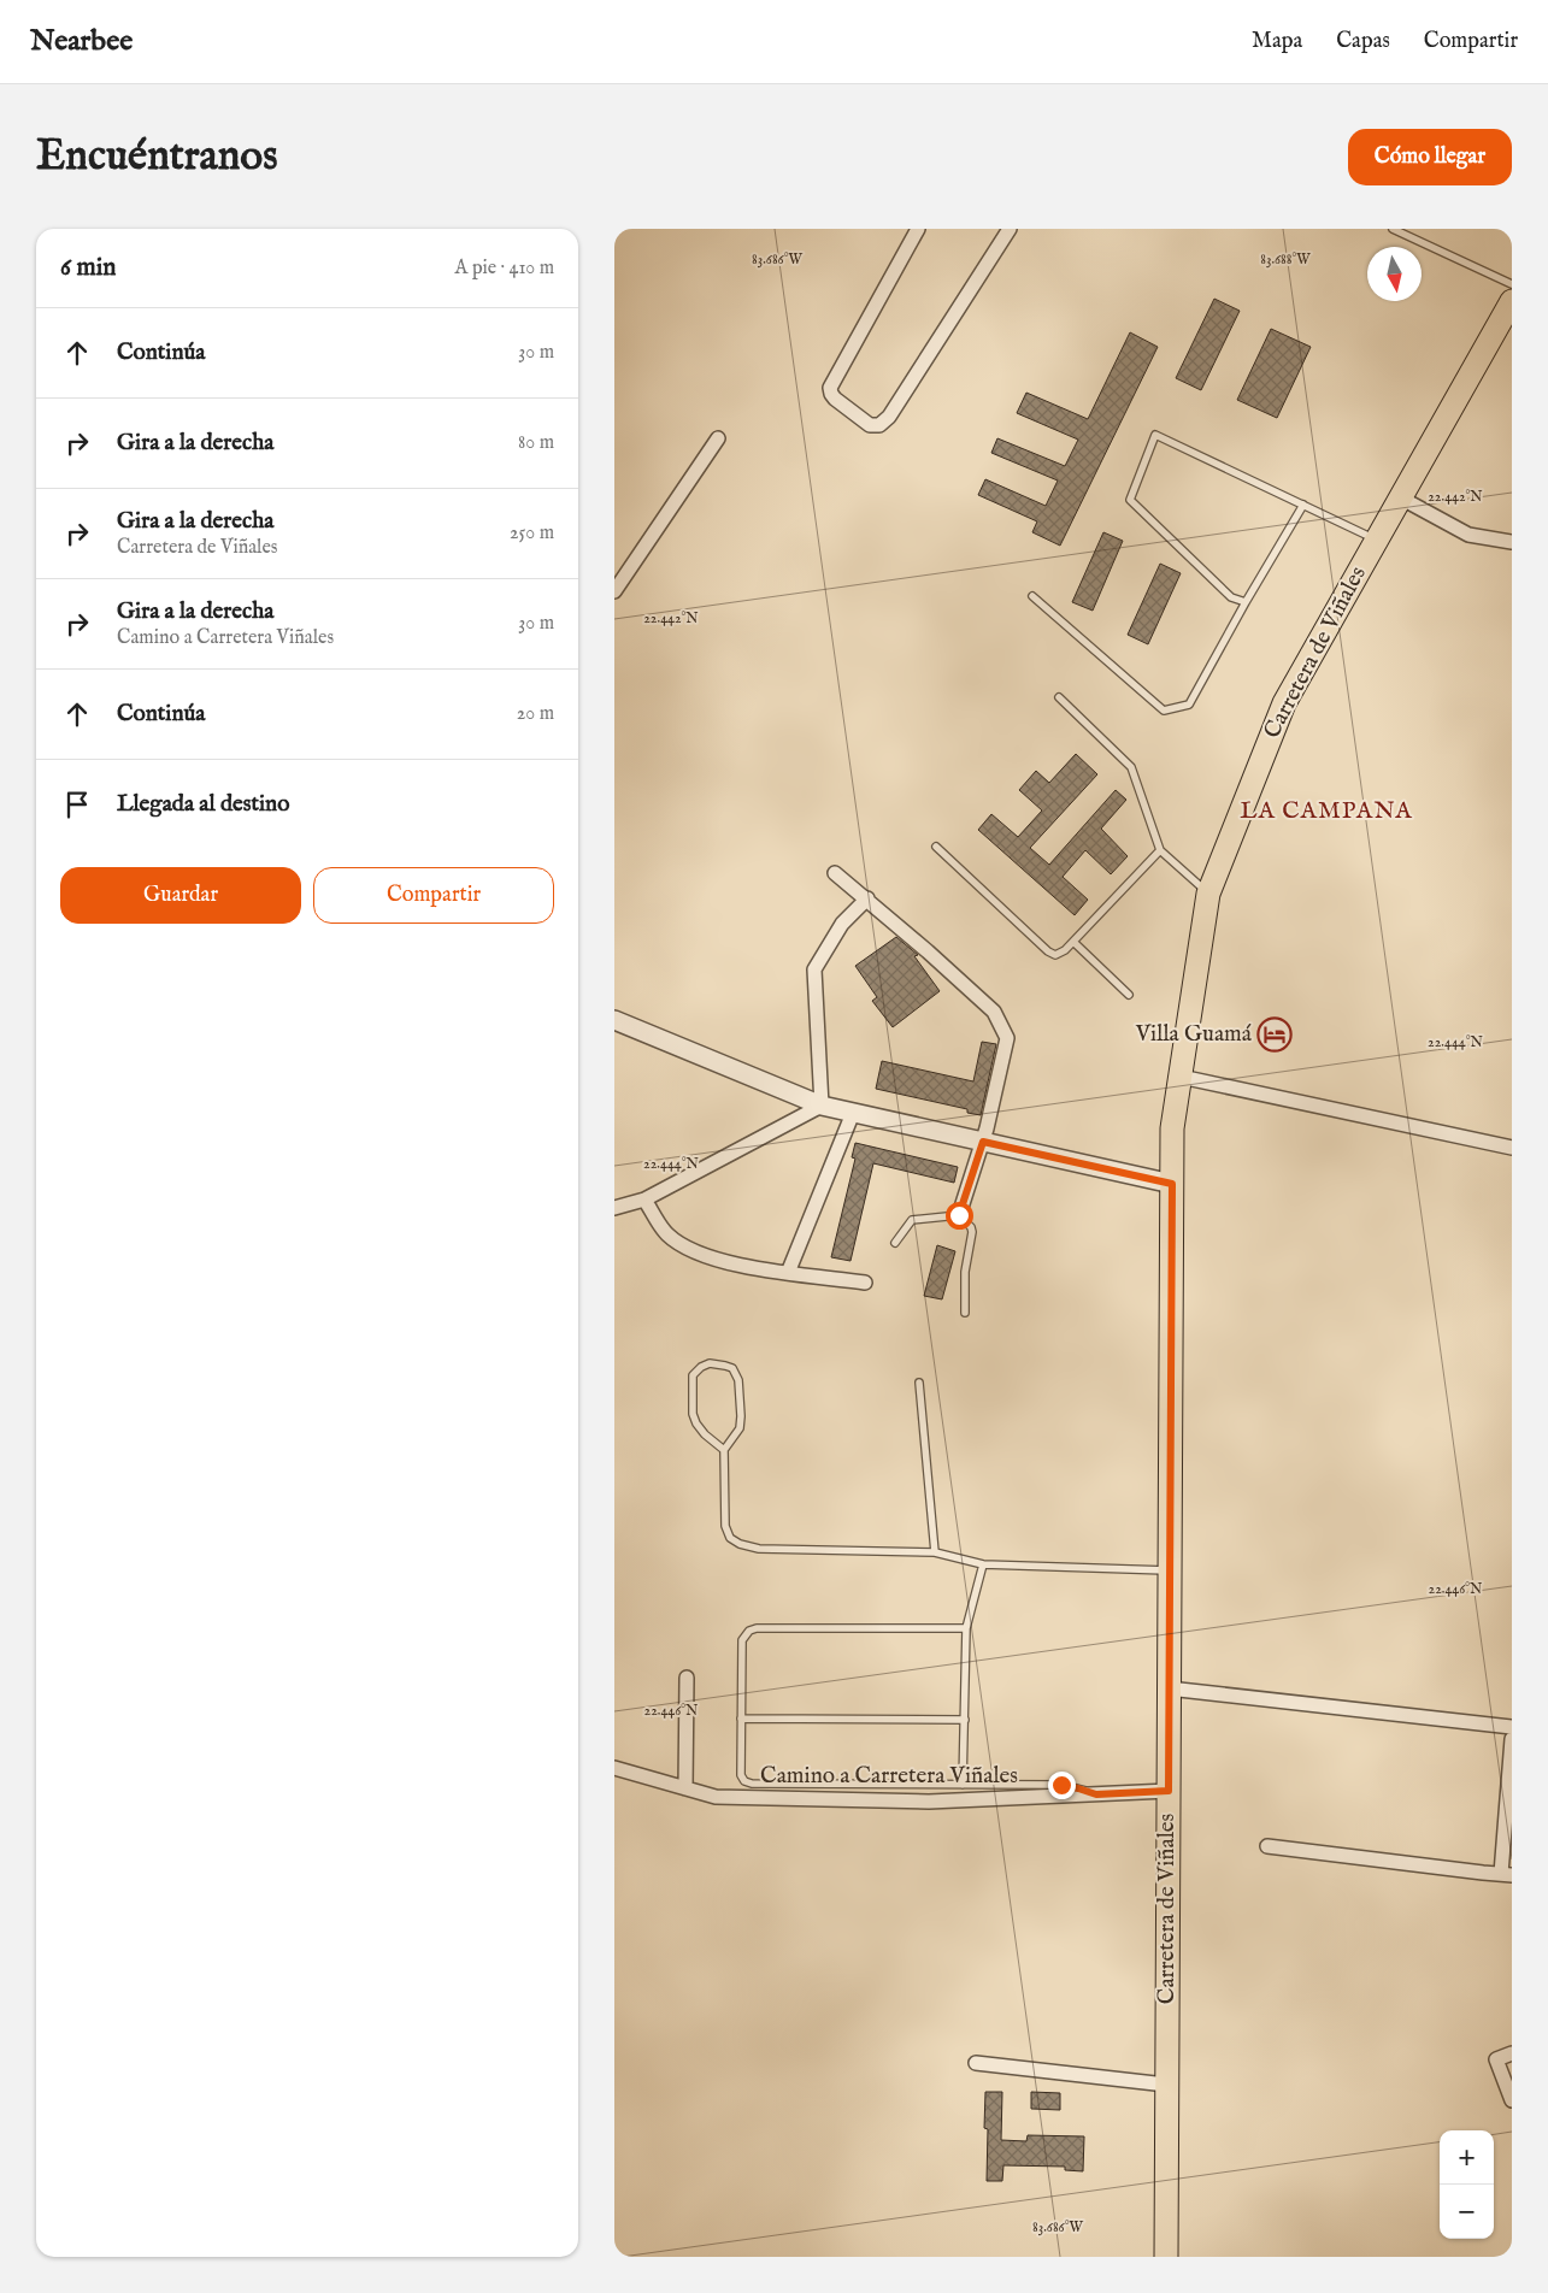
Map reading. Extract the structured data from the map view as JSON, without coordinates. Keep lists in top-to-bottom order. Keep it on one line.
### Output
{"streets":{"main road":["Carretera de Viñales"],"street":["Camino a Carretera Viñales"]},"crossings":[["Carretera de Viñales","Camino a Carretera Viñales"]],"districts":["LA CAMPANA"],"places":{"hotel":["Villa Guamá"]},"north":"bottom","page":{"header":"Nearbee","nav":["Mapa","Capas","Compartir"],"buttons":["Cómo llegar",["Guardar","Compartir"]],"title":"Encuéntranos","heading":["6 min","A pie · 410 m"],"list":[["Continúa","30 m"],["Gira a la derecha","80 m"],["Gira a la derecha","Carretera de Viñales","250 m"],["Gira a la derecha","Camino a Carretera Viñales","30 m"],["Continúa","20 m"],"Llegada al destino"],"map_buttons":["+","−"]},"coordinates":["83.686°W","83.688°W","22.442°N","22.444°N","22.446°N"]}
